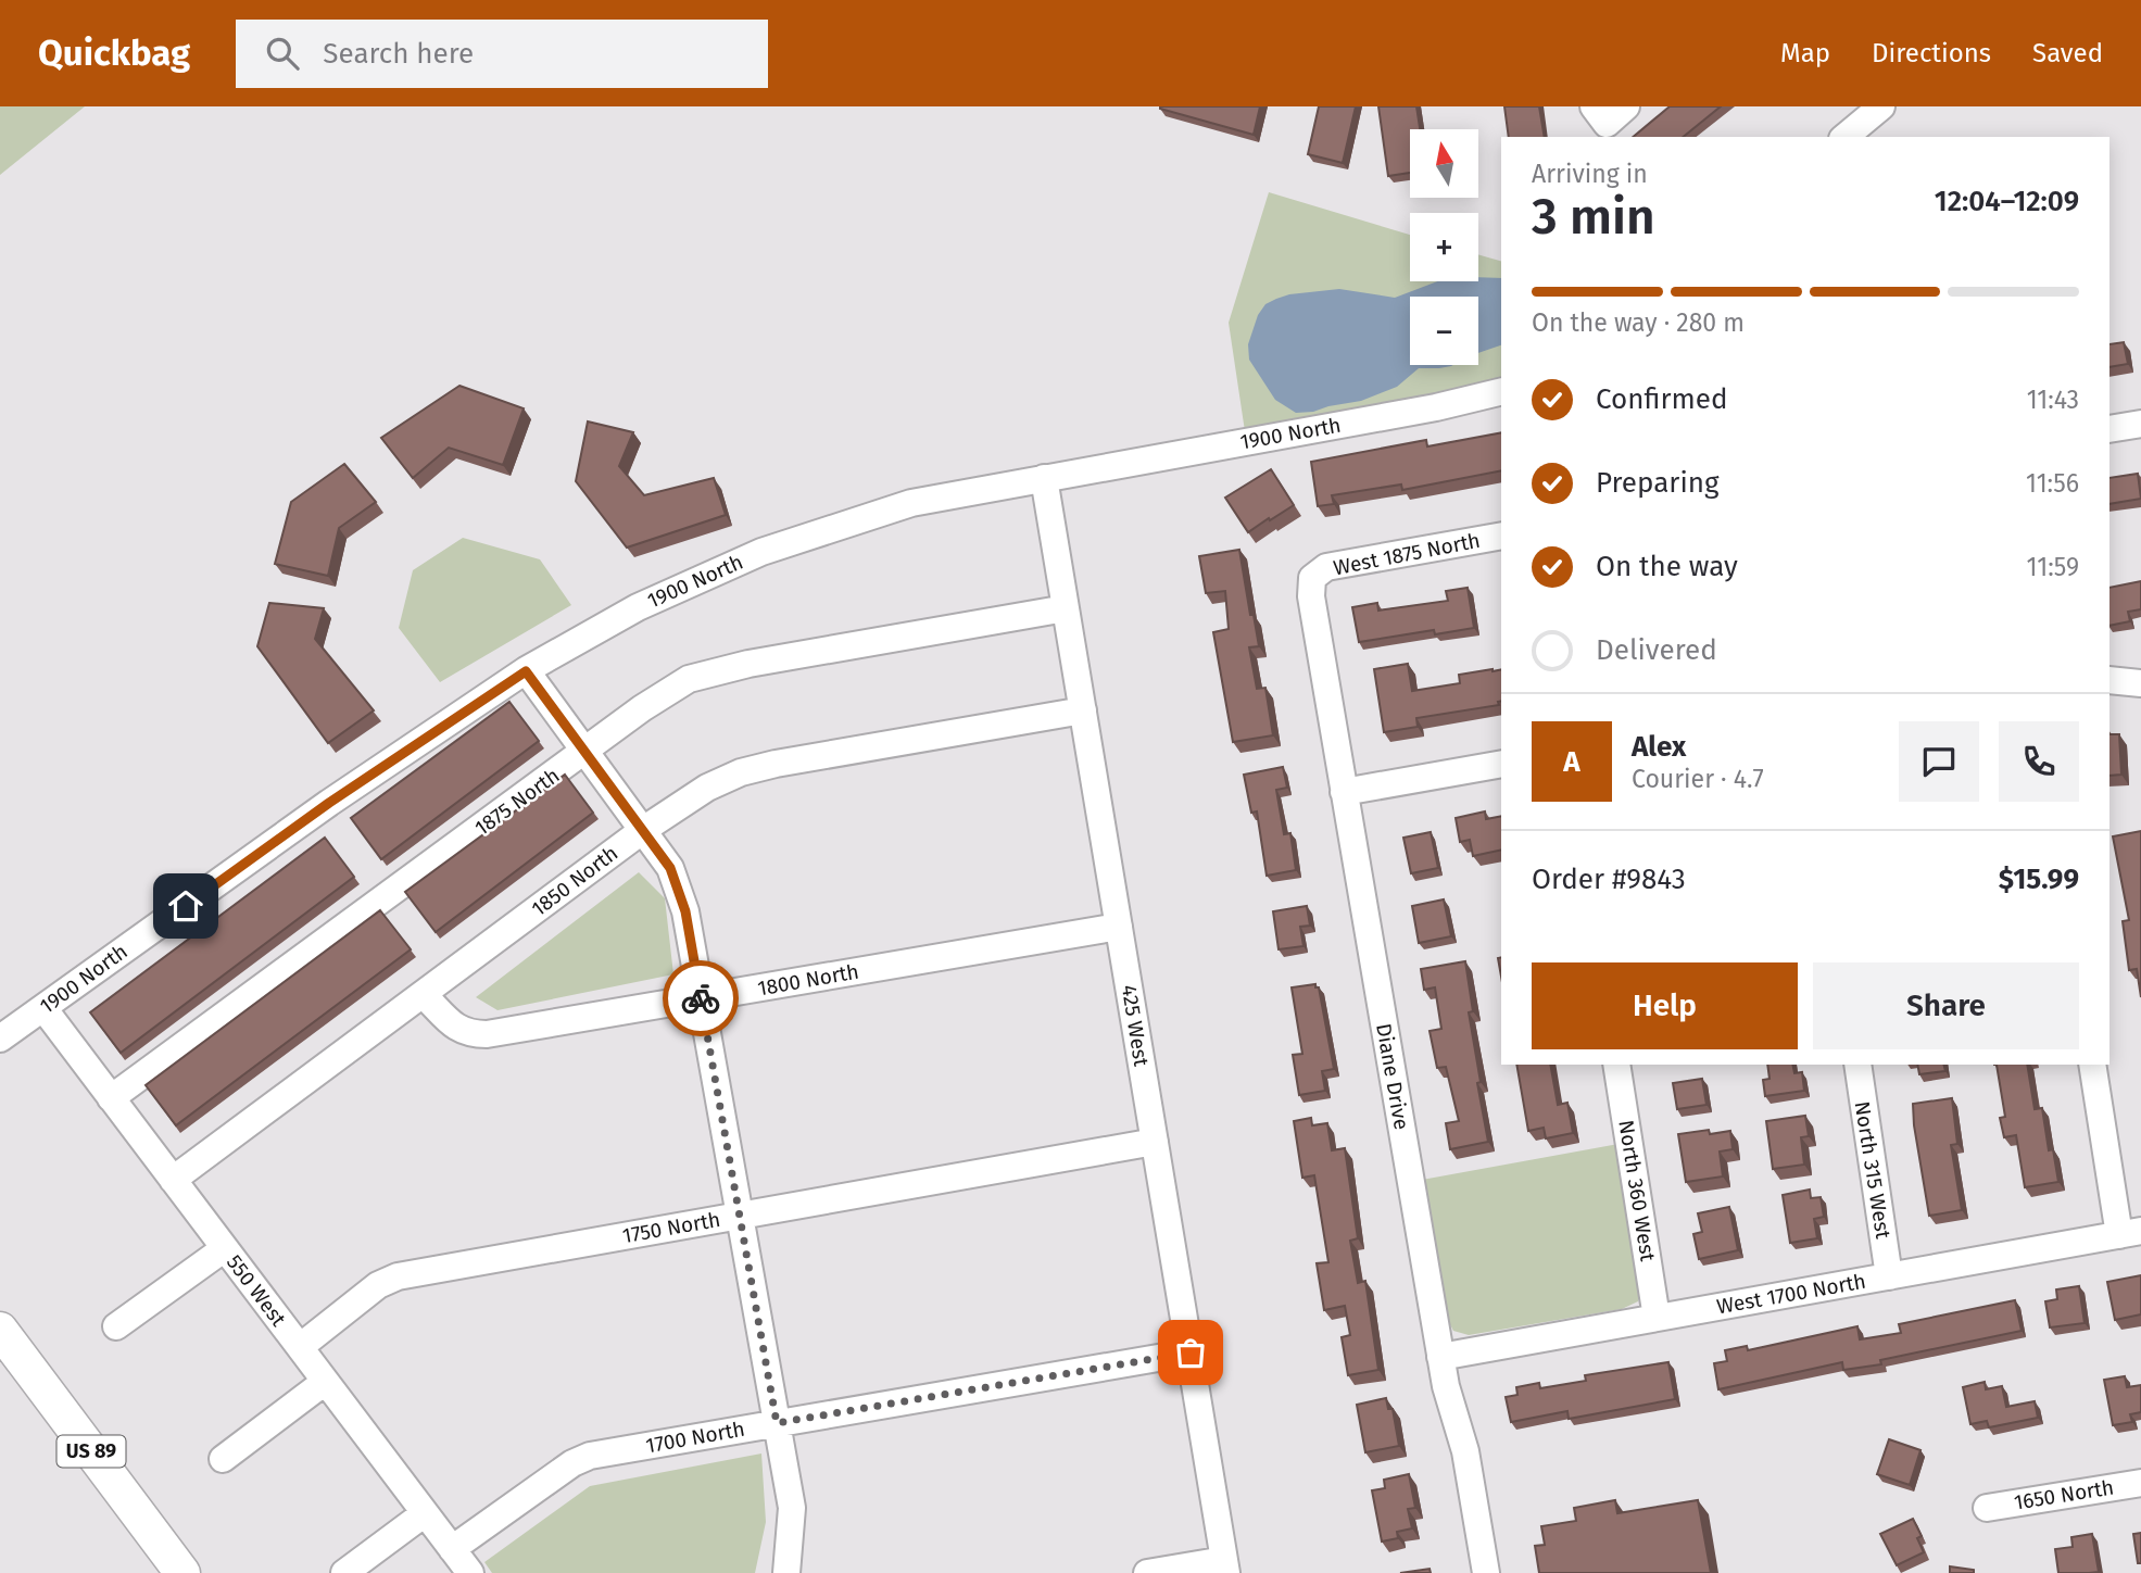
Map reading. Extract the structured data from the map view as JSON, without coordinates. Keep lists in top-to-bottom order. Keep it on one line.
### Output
{"streets":{"main road":["US 89"],"street":["1900 North","West 1875 North","1875 North","1850 North","1800 North","425 West","Diane Drive","North 315 West","North 360 West","1750 North","550 West","West 1700 North","1700 North","1650 North"]},"crossings":[["1900 North","425 West"],["1900 North","550 West"],["West 1875 North","Diane Drive"],["1875 North","425 West"],["1875 North","550 West"],["1850 North","1800 North"],["1850 North","425 West"],["1850 North","550 West"],["1800 North","425 West"],["425 West","1750 North"],["425 West","1700 North"],["Diane Drive","West 1700 North"],["North 315 West","West 1700 North"],["North 360 West","West 1700 North"],["1750 North","550 West"],["550 West","1700 North"]],"north":"top","page":{"header":"Quickbag","search":"Search here","nav":["Map","Directions","Saved"],"map_buttons":["+","−"],"heading":["3 min","Arriving in","12:04–12:09"],"panel":["Alex","Courier · 4.7","Order #9843","$15.99"],"bar":"On the way · 280 m","list":[["Confirmed","11:43"],["Preparing","11:56"],["On the way","11:59"],"Delivered"],"round":"A","buttons":["Help","Share"]}}
